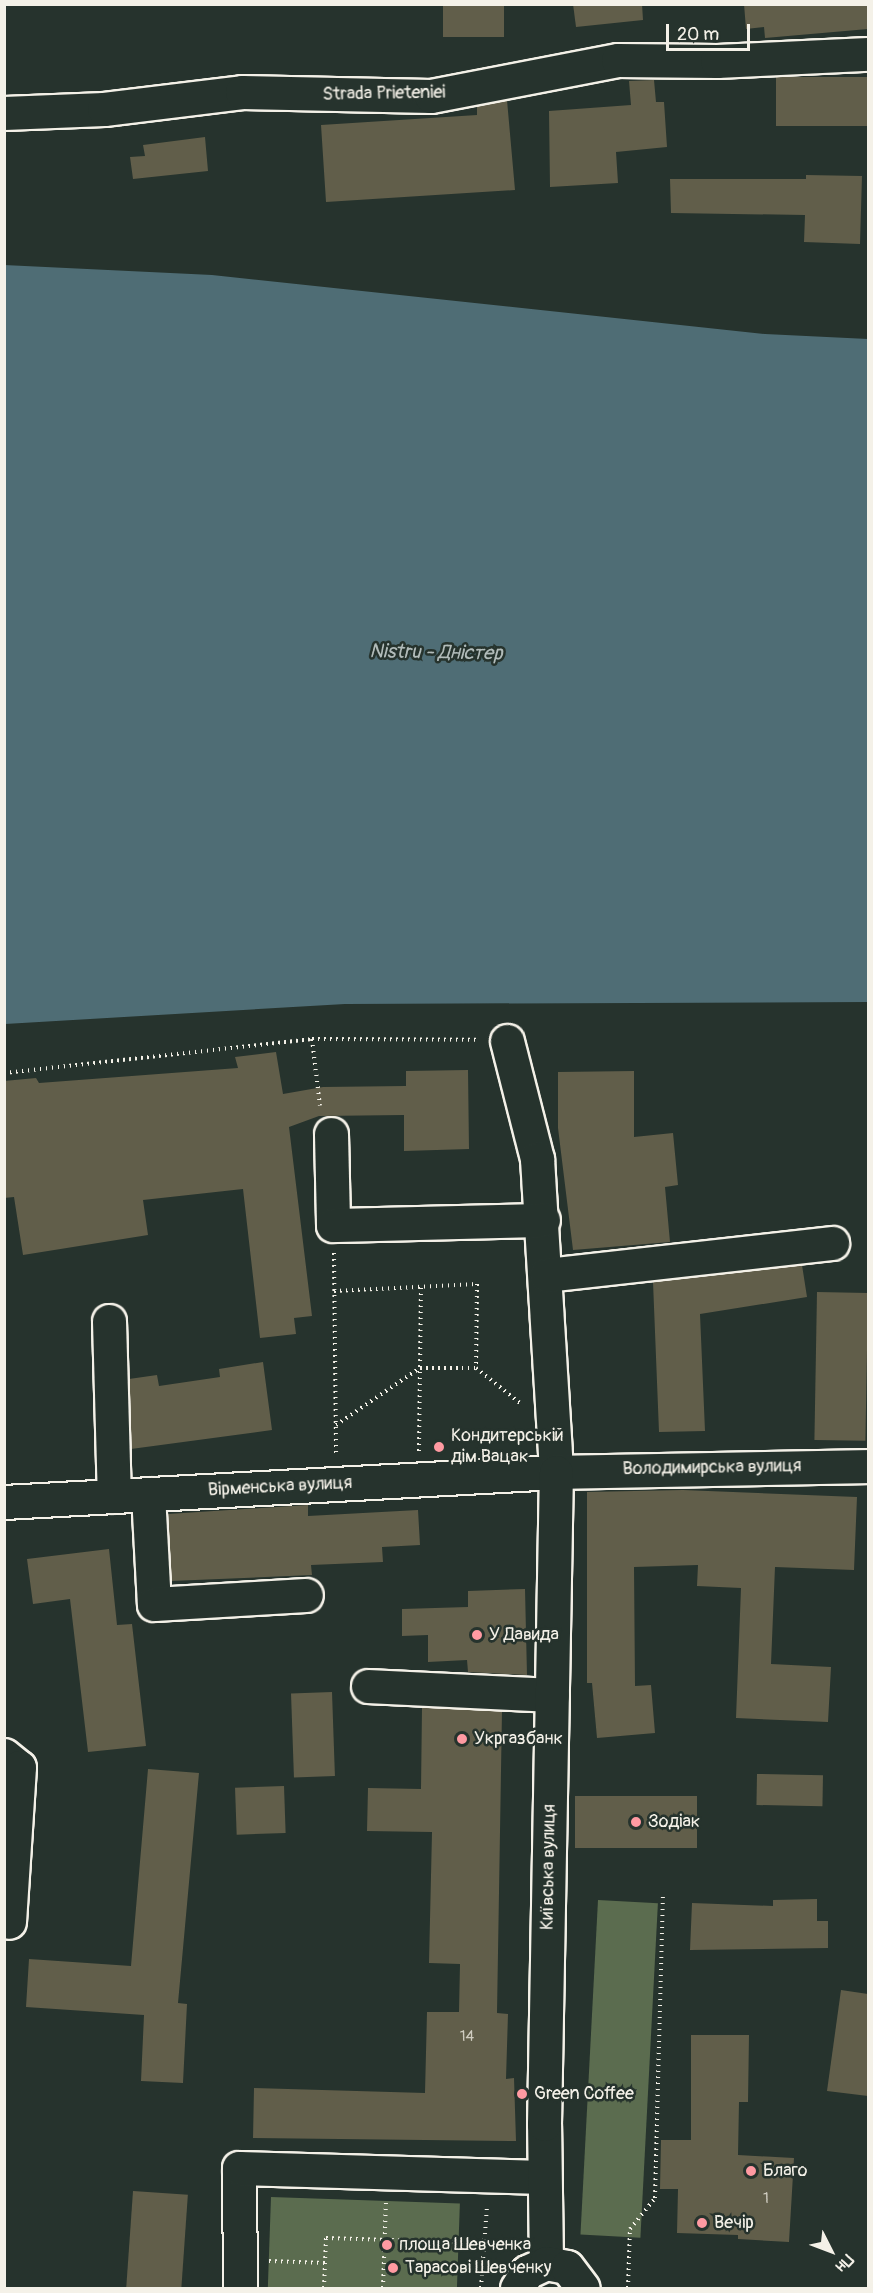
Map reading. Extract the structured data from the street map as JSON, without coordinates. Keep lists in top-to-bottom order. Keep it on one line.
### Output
{"streets":{"street":["Strada Prieteniei","Володимирська вулиця","Вірменська вулиця","Київська вулиця"]},"crossings":[["Володимирська вулиця","Вірменська вулиця"],["Володимирська вулиця","Київська вулиця"],["Вірменська вулиця","Київська вулиця"]],"water":["Nistru - Дністер"],"places":["Кондитерській дім Вацак","У Давида","Укргазбанк","Зодіак","Green Coffee","Благо","Вечір","площа Шевченка","Тарасові Шевченку"],"house_numbers":["14","1"],"scale_bar":"20 m","north":"bottom right"}
